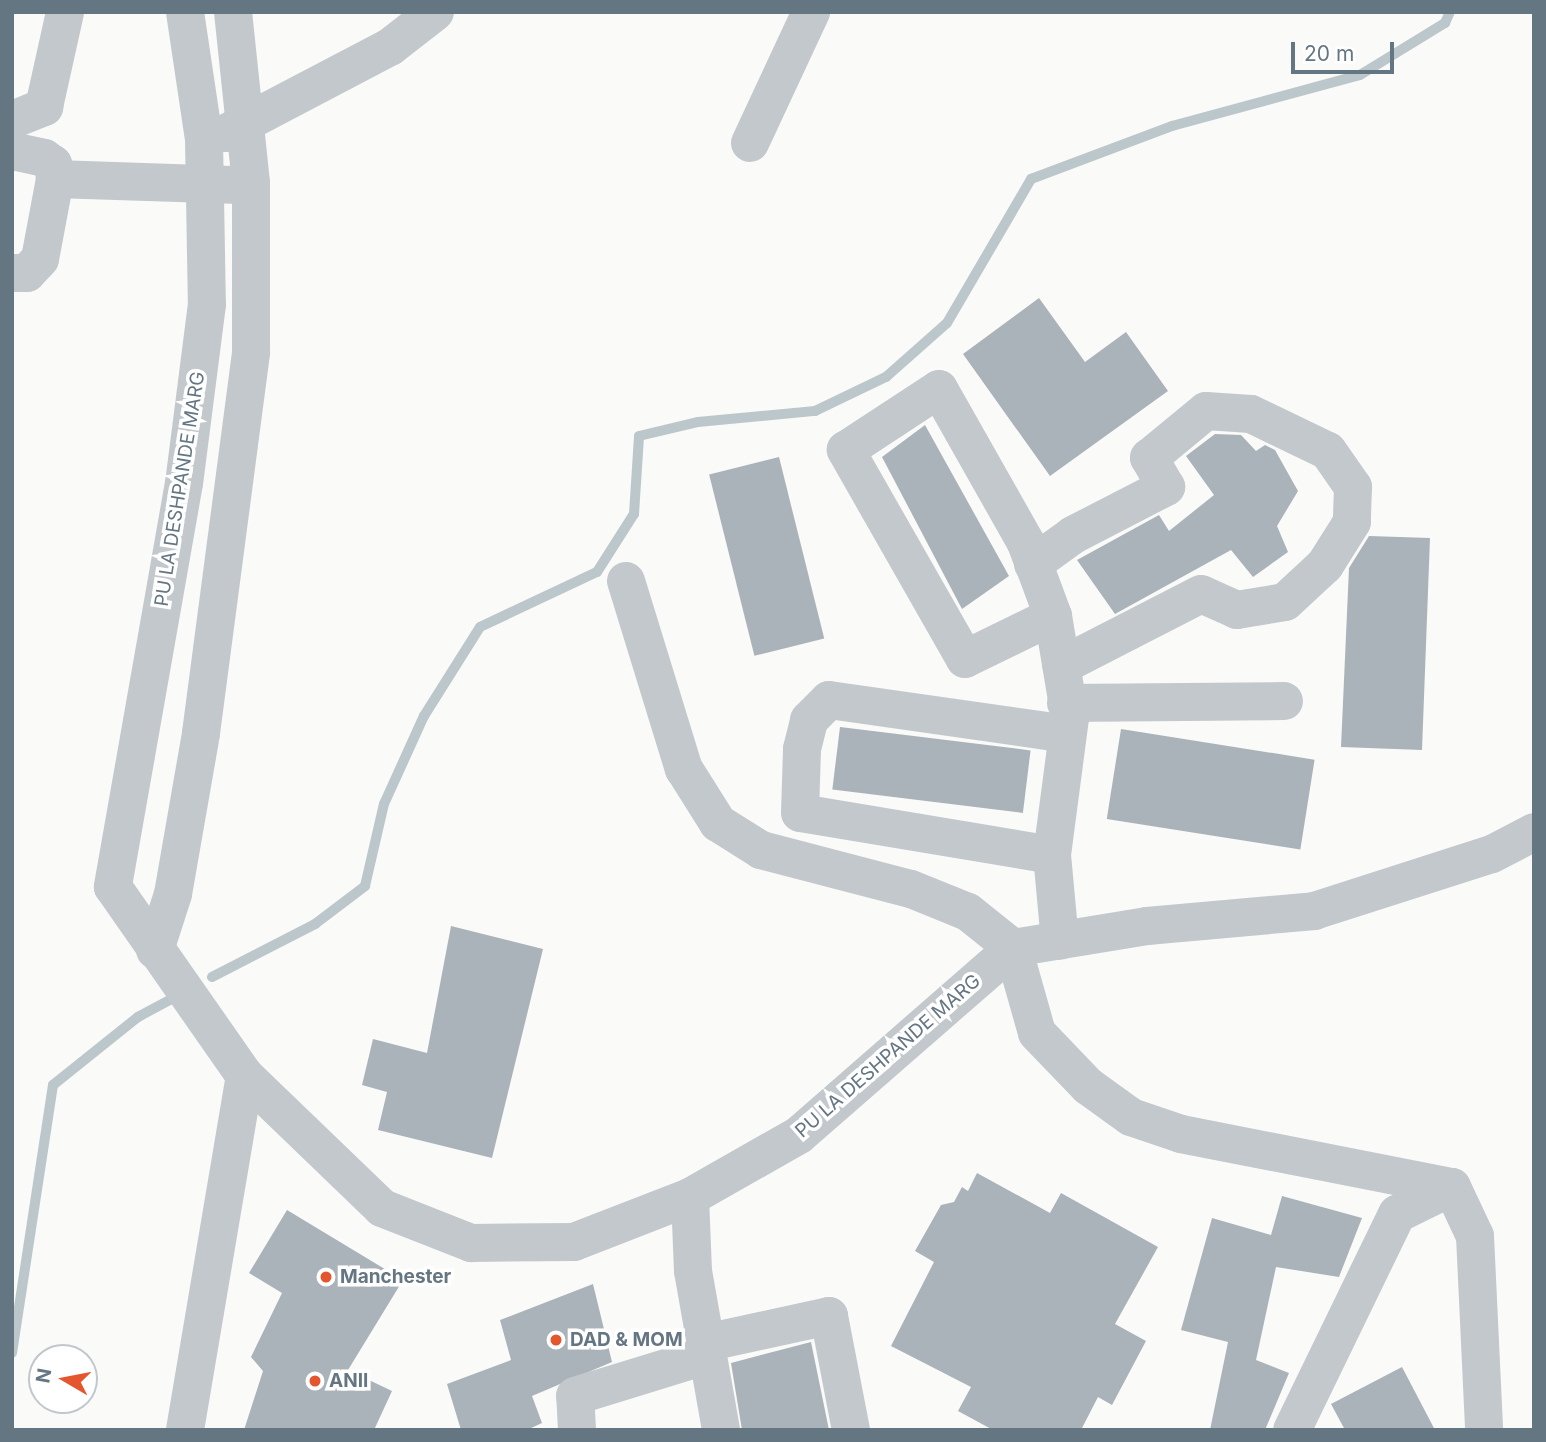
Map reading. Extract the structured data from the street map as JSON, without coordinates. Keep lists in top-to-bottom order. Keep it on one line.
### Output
{"streets":{"street":["PU LA DESHPANDE MARG"]},"places":["Manchester","DAD & MOM","ANII"],"scale_bar":"20 m","north":"left"}
